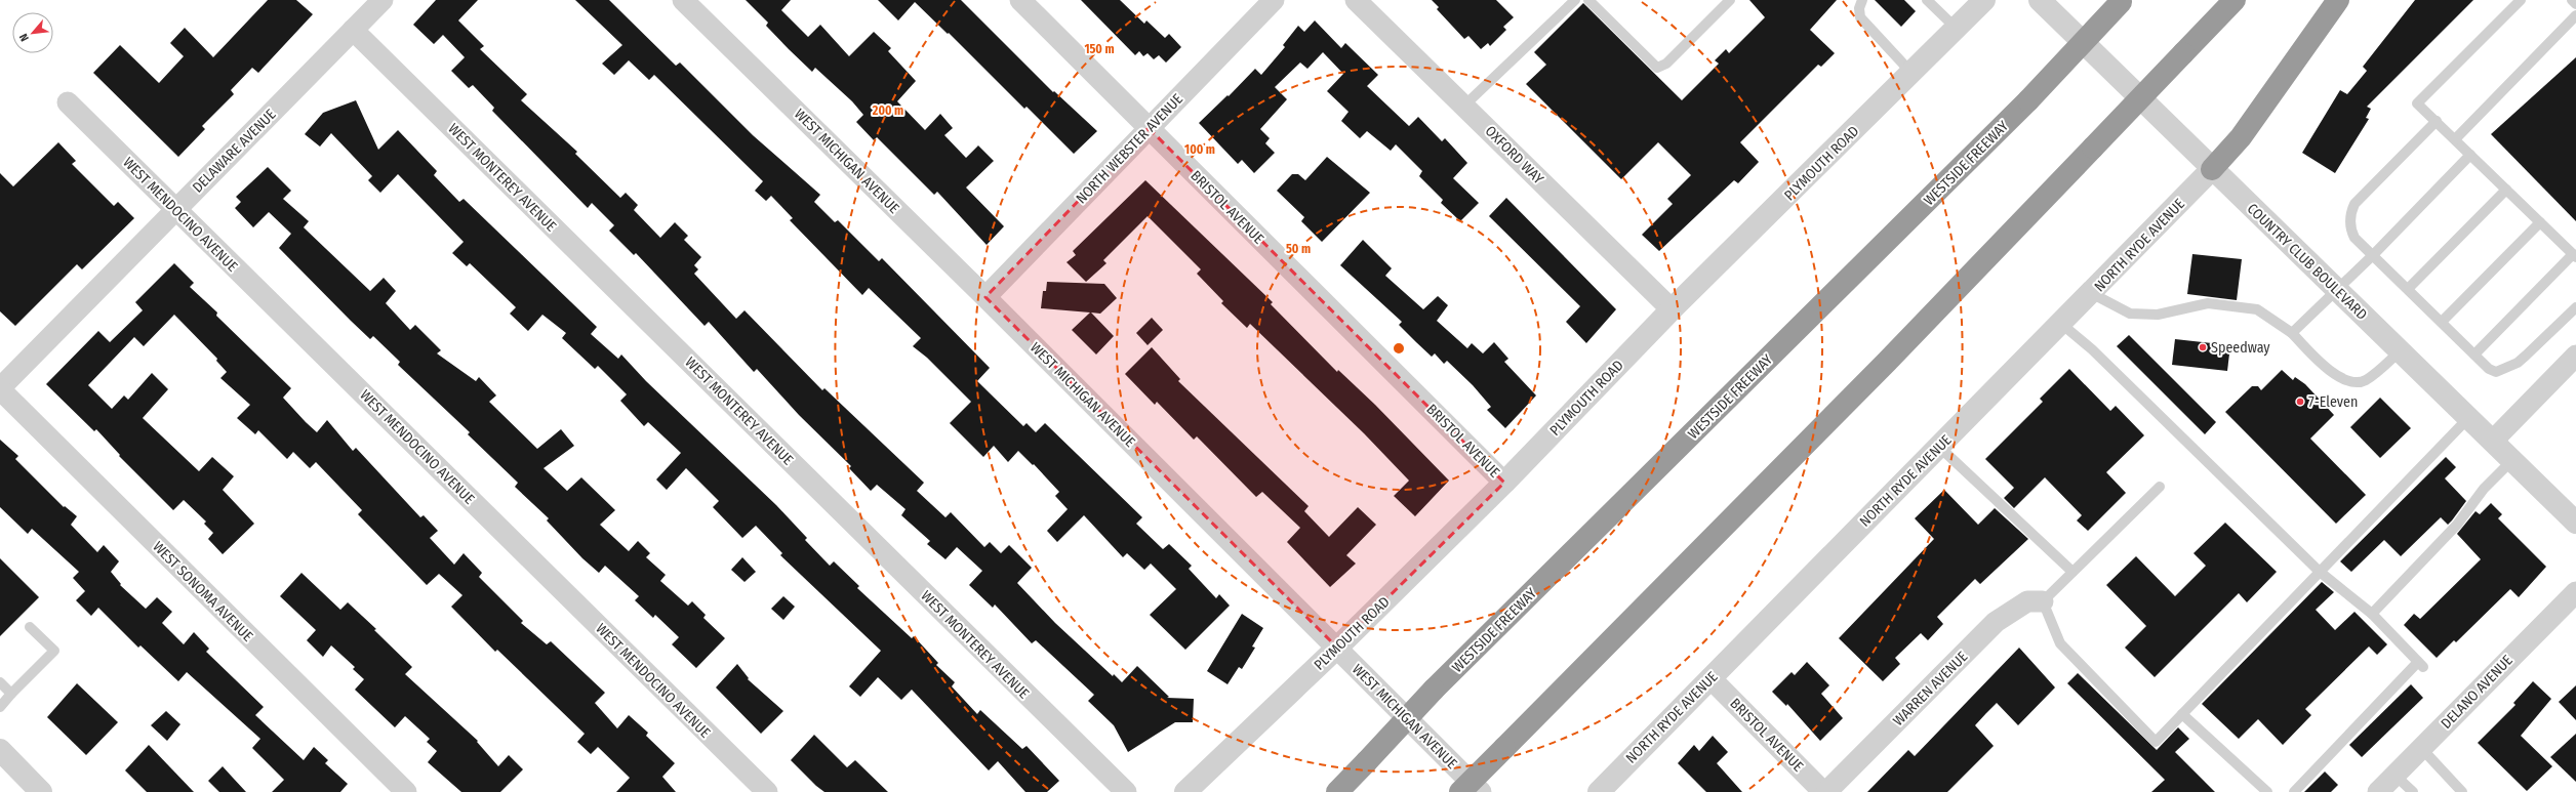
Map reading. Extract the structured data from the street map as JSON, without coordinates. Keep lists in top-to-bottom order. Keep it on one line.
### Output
{"streets":{"highway":["WESTSIDE FREEWAY"],"street":["NORTH WEBSTER AVENUE","DELAWARE AVENUE","OXFORD WAY","WEST MICHIGAN AVENUE","PLYMOUTH ROAD","WEST MONTEREY AVENUE","BRISTOL AVENUE","WEST MENDOCINO AVENUE","NORTH RYDE AVENUE","COUNTRY CLUB BOULEVARD","WEST SONOMA AVENUE","WARREN AVENUE","DELANO AVENUE"]},"crossings":[["NORTH WEBSTER AVENUE","WEST MICHIGAN AVENUE"],["NORTH WEBSTER AVENUE","BRISTOL AVENUE"],["DELAWARE AVENUE","WEST MONTEREY AVENUE"],["DELAWARE AVENUE","WEST MENDOCINO AVENUE"],["DELAWARE AVENUE","WEST SONOMA AVENUE"],["OXFORD WAY","PLYMOUTH ROAD"],["WEST MICHIGAN AVENUE","PLYMOUTH ROAD"],["PLYMOUTH ROAD","BRISTOL AVENUE"],["BRISTOL AVENUE","NORTH RYDE AVENUE"],["BRISTOL AVENUE","WARREN AVENUE"],["NORTH RYDE AVENUE","COUNTRY CLUB BOULEVARD"]],"places":["Speedway","7-Eleven"],"north":"bottom left","rings":["150 m","200 m","100 m","50 m"]}
